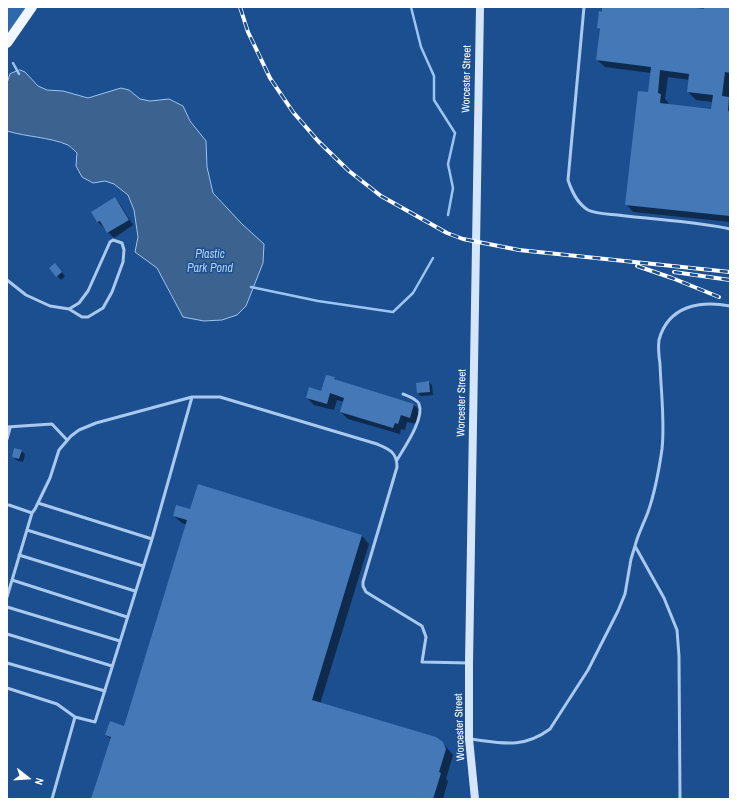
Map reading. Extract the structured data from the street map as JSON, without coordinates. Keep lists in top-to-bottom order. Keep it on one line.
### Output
{"streets":{"main road":["Worcester Street"]},"water":["Plastic Park Pond"],"north":"right"}
